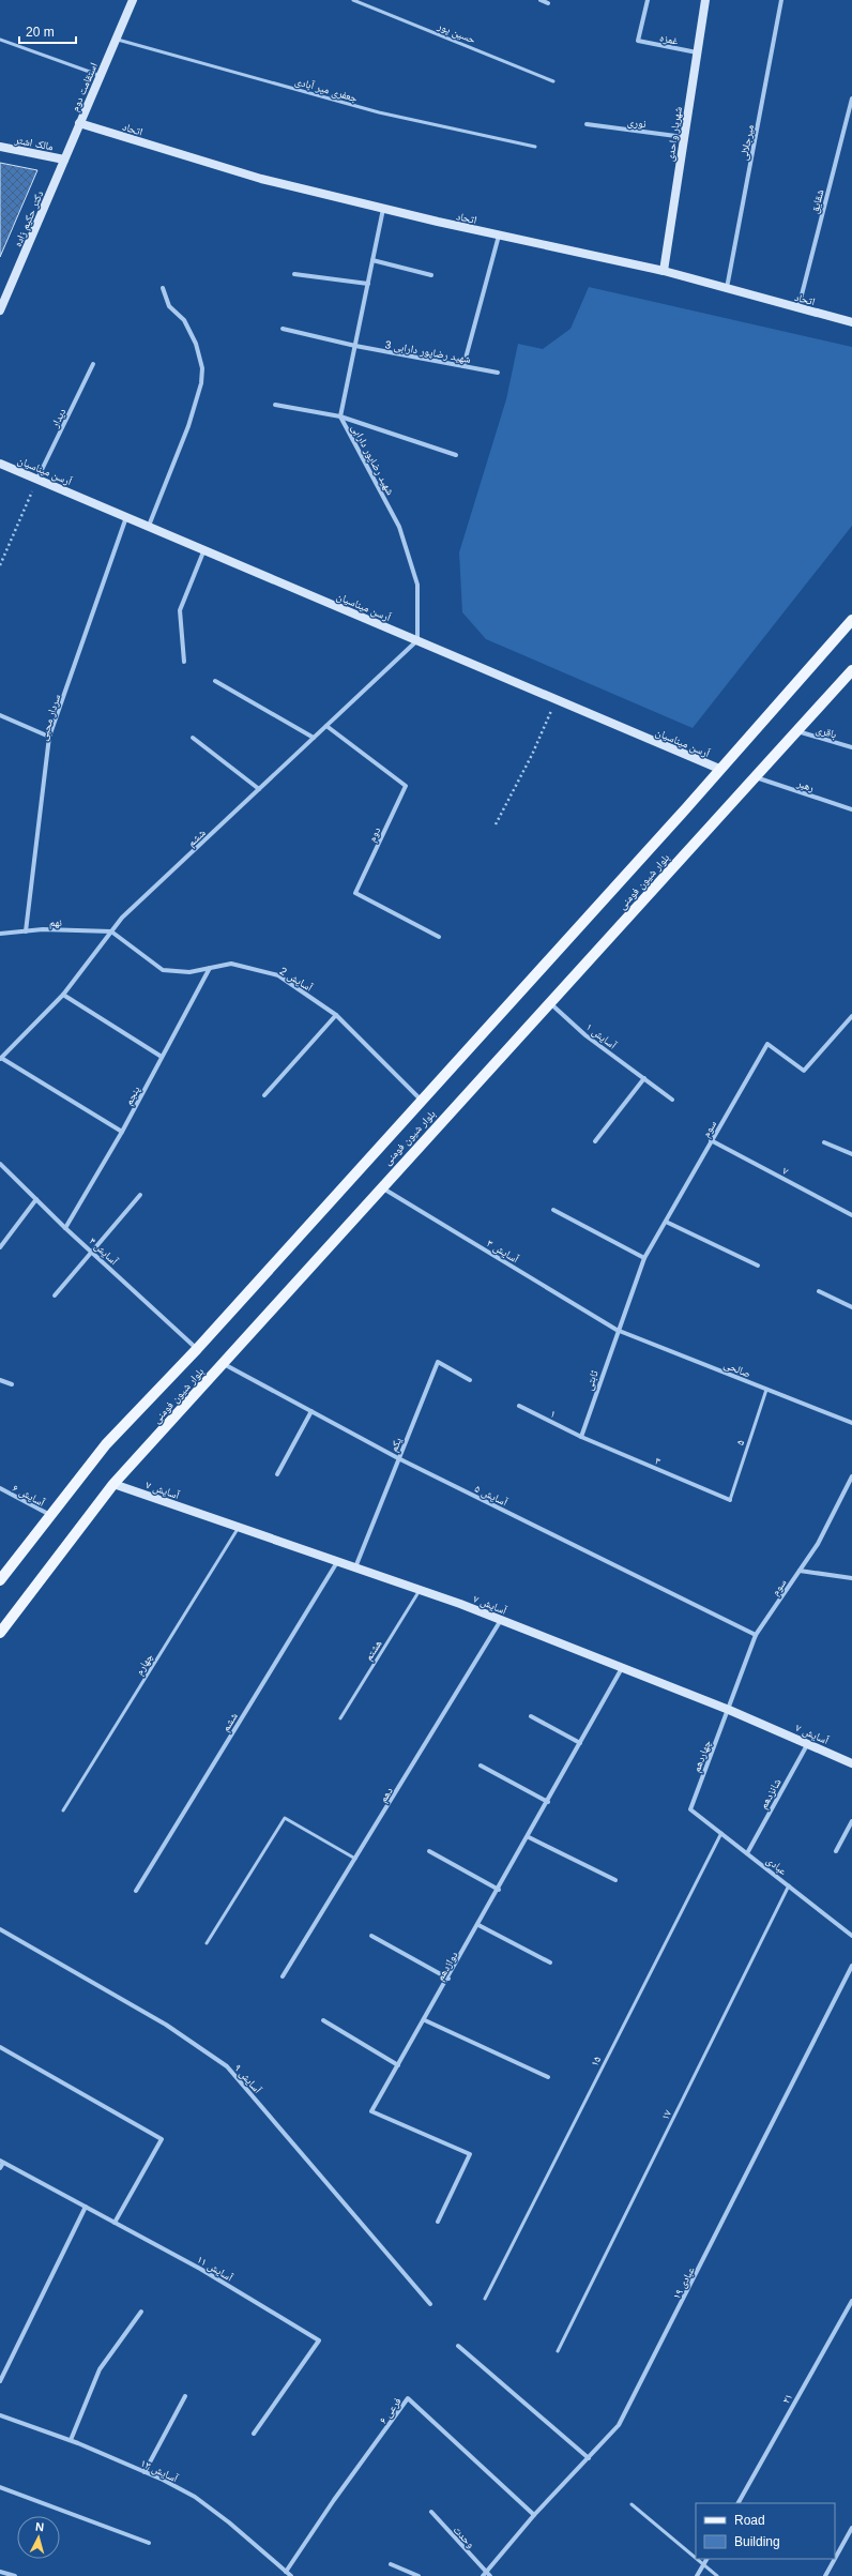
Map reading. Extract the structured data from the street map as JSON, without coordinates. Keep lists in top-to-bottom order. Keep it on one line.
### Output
{"streets":{"main road":["بلوار شیون فومنی"],"street":["غمزه","استقامت دوم","نوری","اتحاد","شهریار واحدی","مالک اشتر","میرجلالی","شقایق","دکتر حکیم زاده","شهید رضاپور دارابی 3","دیدار","شهید رضاپور دارابی","آرسن میناسیان","سردار محبی","باقری","رهبر","دوم","ششم","نهم","آسایش 2","آسایش ۱","پنجم","سوم","۷","آسایش ۴","آسایش ۳","صالحی","ثابتی","۱","یکم","۳","آسایش ۷","آسایش ۶","آسایش ۵","چهاردهم","شانزدهم","دهم","عبادی","دوازدهم","آسایش ۹","آسایش ۱۱","عبادی ۱۹","۲۱","فرعی ۶","آسایش ۱۳","وحدت"],"lane":["حسین پور","جعفری میر آبادی","۵","هشتم","چهارم","۱۵","۱۷"]},"crossings":[["غمزه","شهریار واحدی"],["استقامت دوم","جعفری میر آبادی"],["استقامت دوم","اتحاد"],["استقامت دوم","مالک اشتر"],["استقامت دوم","دکتر حکیم زاده"],["نوری","شهریار واحدی"],["اتحاد","شهریار واحدی"],["اتحاد","میرجلالی"],["اتحاد","شقایق"],["اتحاد","شهید رضاپور دارابی"],["مالک اشتر","دکتر حکیم زاده"],["شهید رضاپور دارابی 3","شهید رضاپور دارابی"],["دیدار","آرسن میناسیان"],["شهید رضاپور دارابی","آرسن میناسیان"],["شهید رضاپور دارابی","ششم"],["آرسن میناسیان","سردار محبی"],["آرسن میناسیان","ششم"],["آرسن میناسیان","بلوار شیون فومنی"],["سردار محبی","نهم"],["باقری","بلوار شیون فومنی"],["رهبر","بلوار شیون فومنی"],["دوم","ششم"],["ششم","نهم"],["ششم","آسایش 2"],["ششم","آسایش ۷"],["بلوار شیون فومنی","آسایش 2"],["بلوار شیون فومنی","آسایش ۱"],["بلوار شیون فومنی","آسایش ۴"],["بلوار شیون فومنی","آسایش ۳"],["بلوار شیون فومنی","آسایش ۷"],["بلوار شیون فومنی","آسایش ۶"],["بلوار شیون فومنی","آسایش ۵"],["نهم","آسایش 2"],["آسایش 2","پنجم"],["پنجم","آسایش ۴"],["سوم","۷"],["سوم","آسایش ۳"],["سوم","صالحی"],["سوم","ثابتی"],["سوم","آسایش ۷"],["سوم","آسایش ۵"],["سوم","چهاردهم"],["آسایش ۳","صالحی"],["آسایش ۳","ثابتی"],["صالحی","ثابتی"],["صالحی","۵"],["ثابتی","۱"],["ثابتی","۳"],["۱","۳"],["۵","۳"],["یکم","آسایش ۷"],["یکم","آسایش ۵"],["آسایش ۷","هشتم"],["آسایش ۷","چهارم"],["آسایش ۷","چهاردهم"],["آسایش ۷","شانزدهم"],["آسایش ۷","دهم"],["آسایش ۷","دوازدهم"],["چهاردهم","عبادی"],["شانزدهم","عبادی"],["عبادی","۱۵"],["عبادی","۱۷"],["عبادی ۱۹","فرعی ۶"],["عبادی ۱۹","وحدت"],["فرعی ۶","آسایش ۱۳"]],"legend":["Road","Building"],"scale_bar":"20 m","north":"top"}
